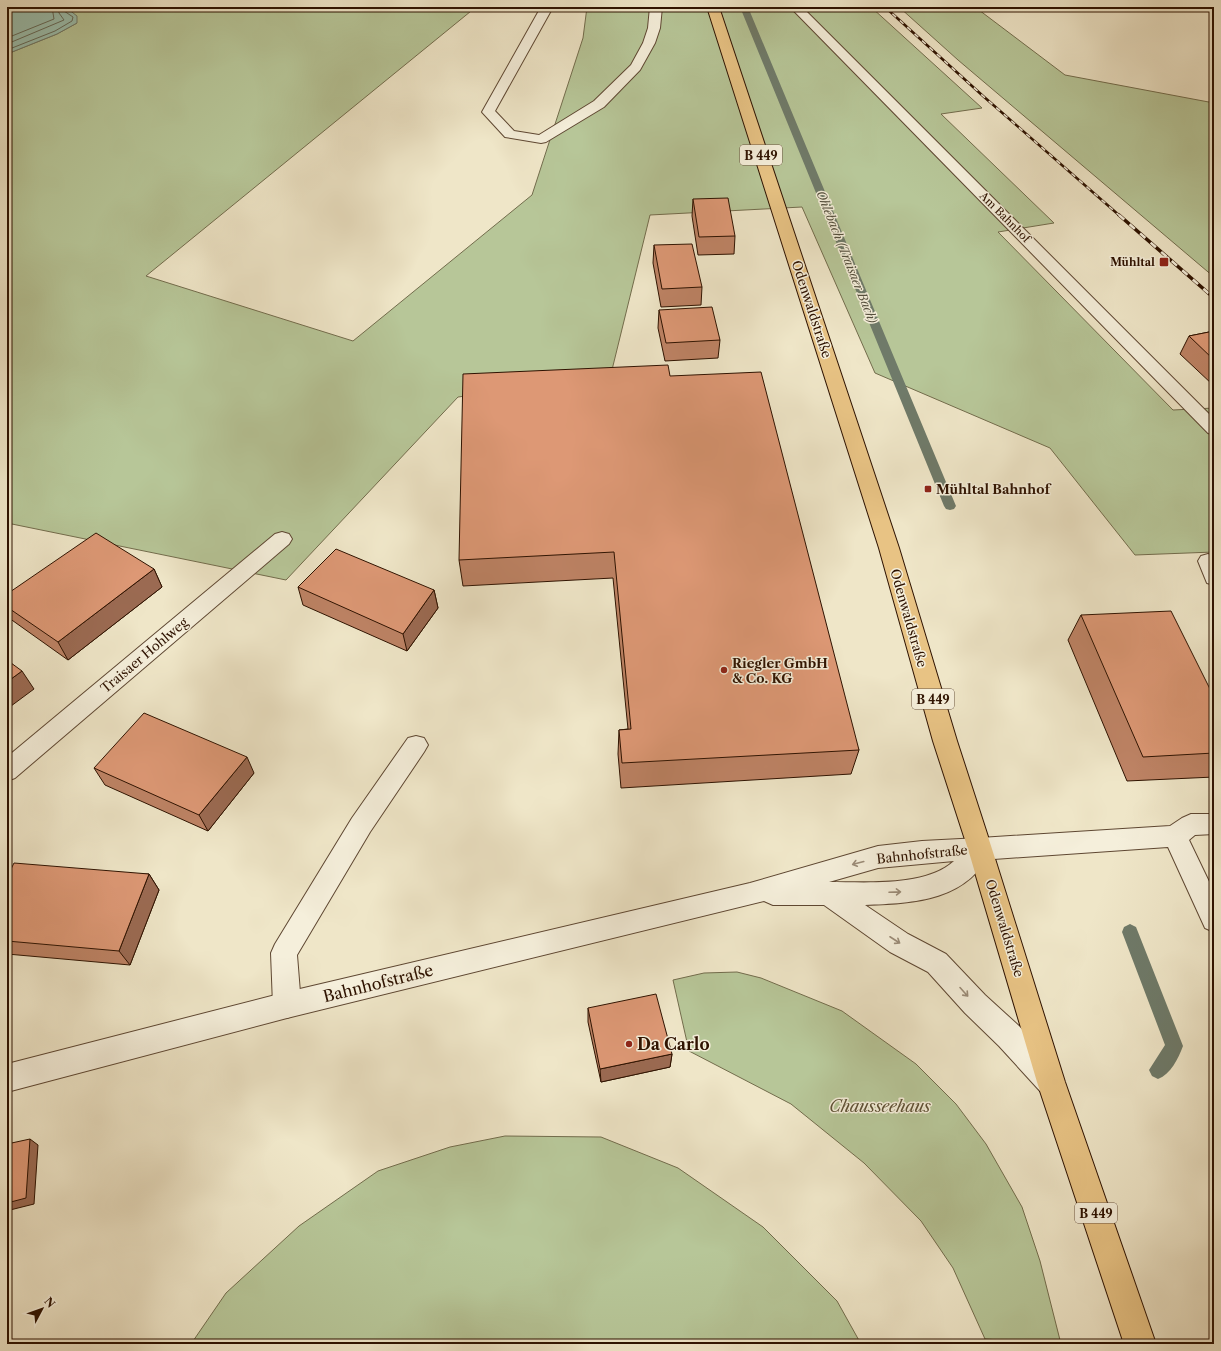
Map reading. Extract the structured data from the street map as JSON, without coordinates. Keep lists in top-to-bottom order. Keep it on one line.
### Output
{"streets":{"main road":["B 449","Odenwaldstraße"],"street":["Am Bahnhof","Traisaer Hohlweg","Bahnhofstraße"]},"crossings":[["Odenwaldstraße","Bahnhofstraße"]],"water":["Ohlebach (Traisaer Bach)"],"parks":["Chausseehaus"],"places":{"transit":["Mühltal","Mühltal Bahnhof"],"other":["Riegler GmbH & Co. KG","Da Carlo"]},"north":"top right"}
